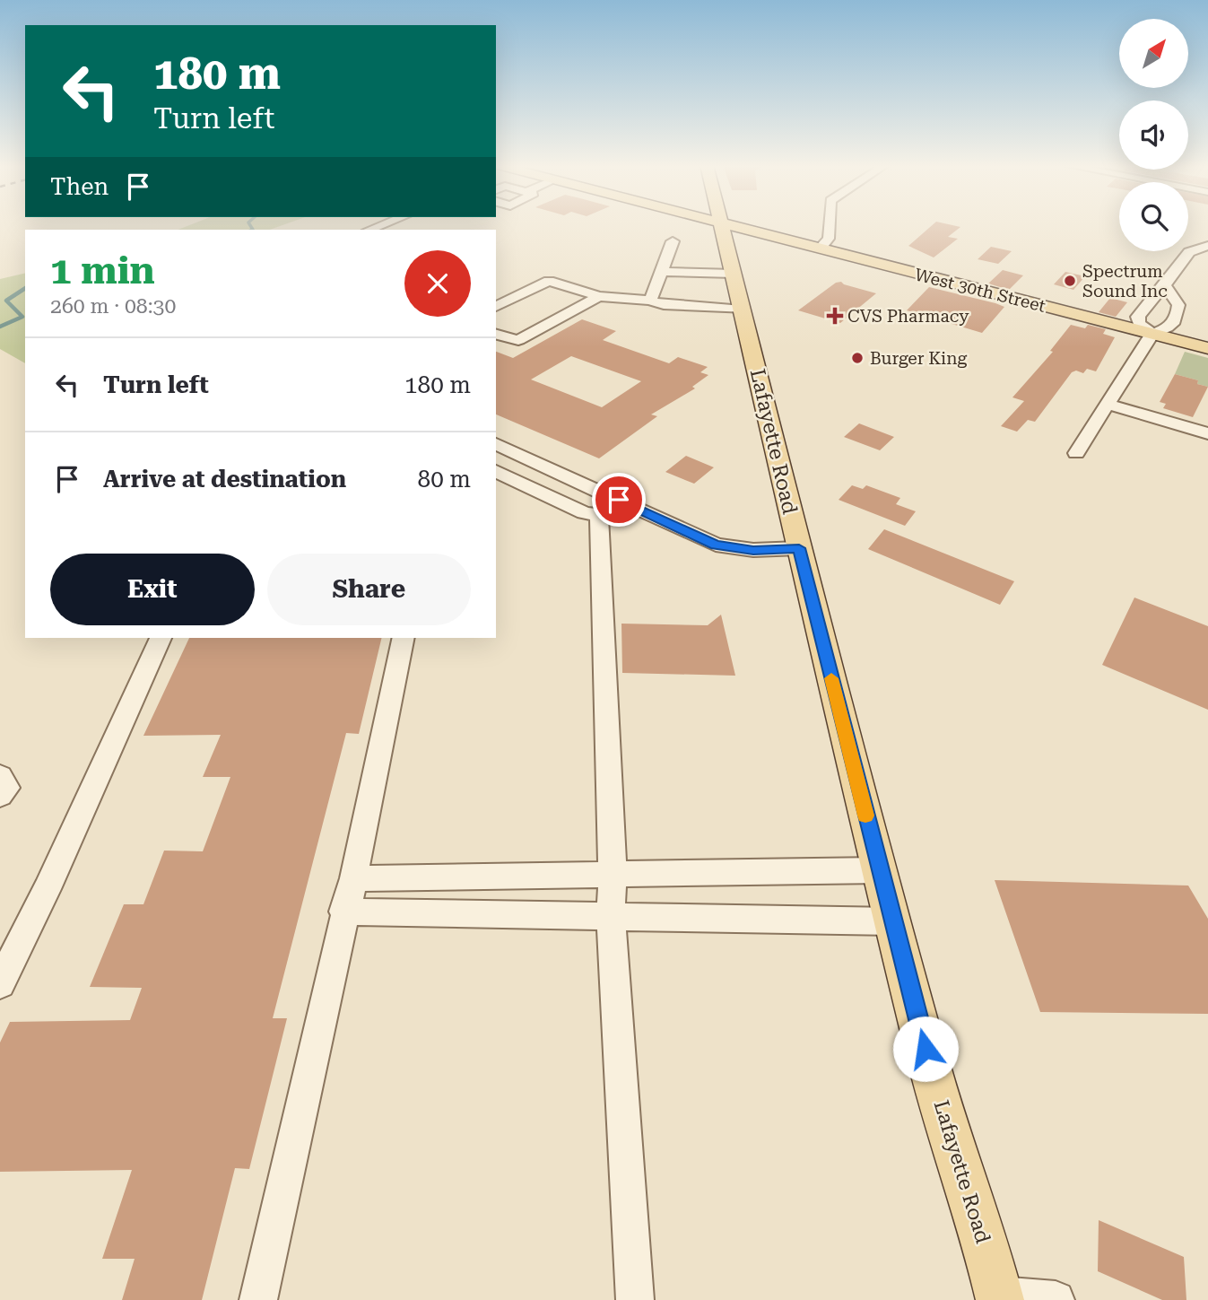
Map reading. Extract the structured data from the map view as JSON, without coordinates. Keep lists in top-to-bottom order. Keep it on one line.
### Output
{"streets":{"main road":["West 30th Street","Lafayette Road"]},"places":{"other":["Spectrum Sound Inc","Burger King"],"health":["CVS Pharmacy"]},"north":"top right","page":{"turn":["180 m","Turn left"],"then":"Then","heading":["1 min","260 m · 08:30"],"list":[{"name":"Turn left","value":"180 m"},{"name":"Arrive at destination","value":"80 m"}],"buttons":["Exit","Share"]}}
